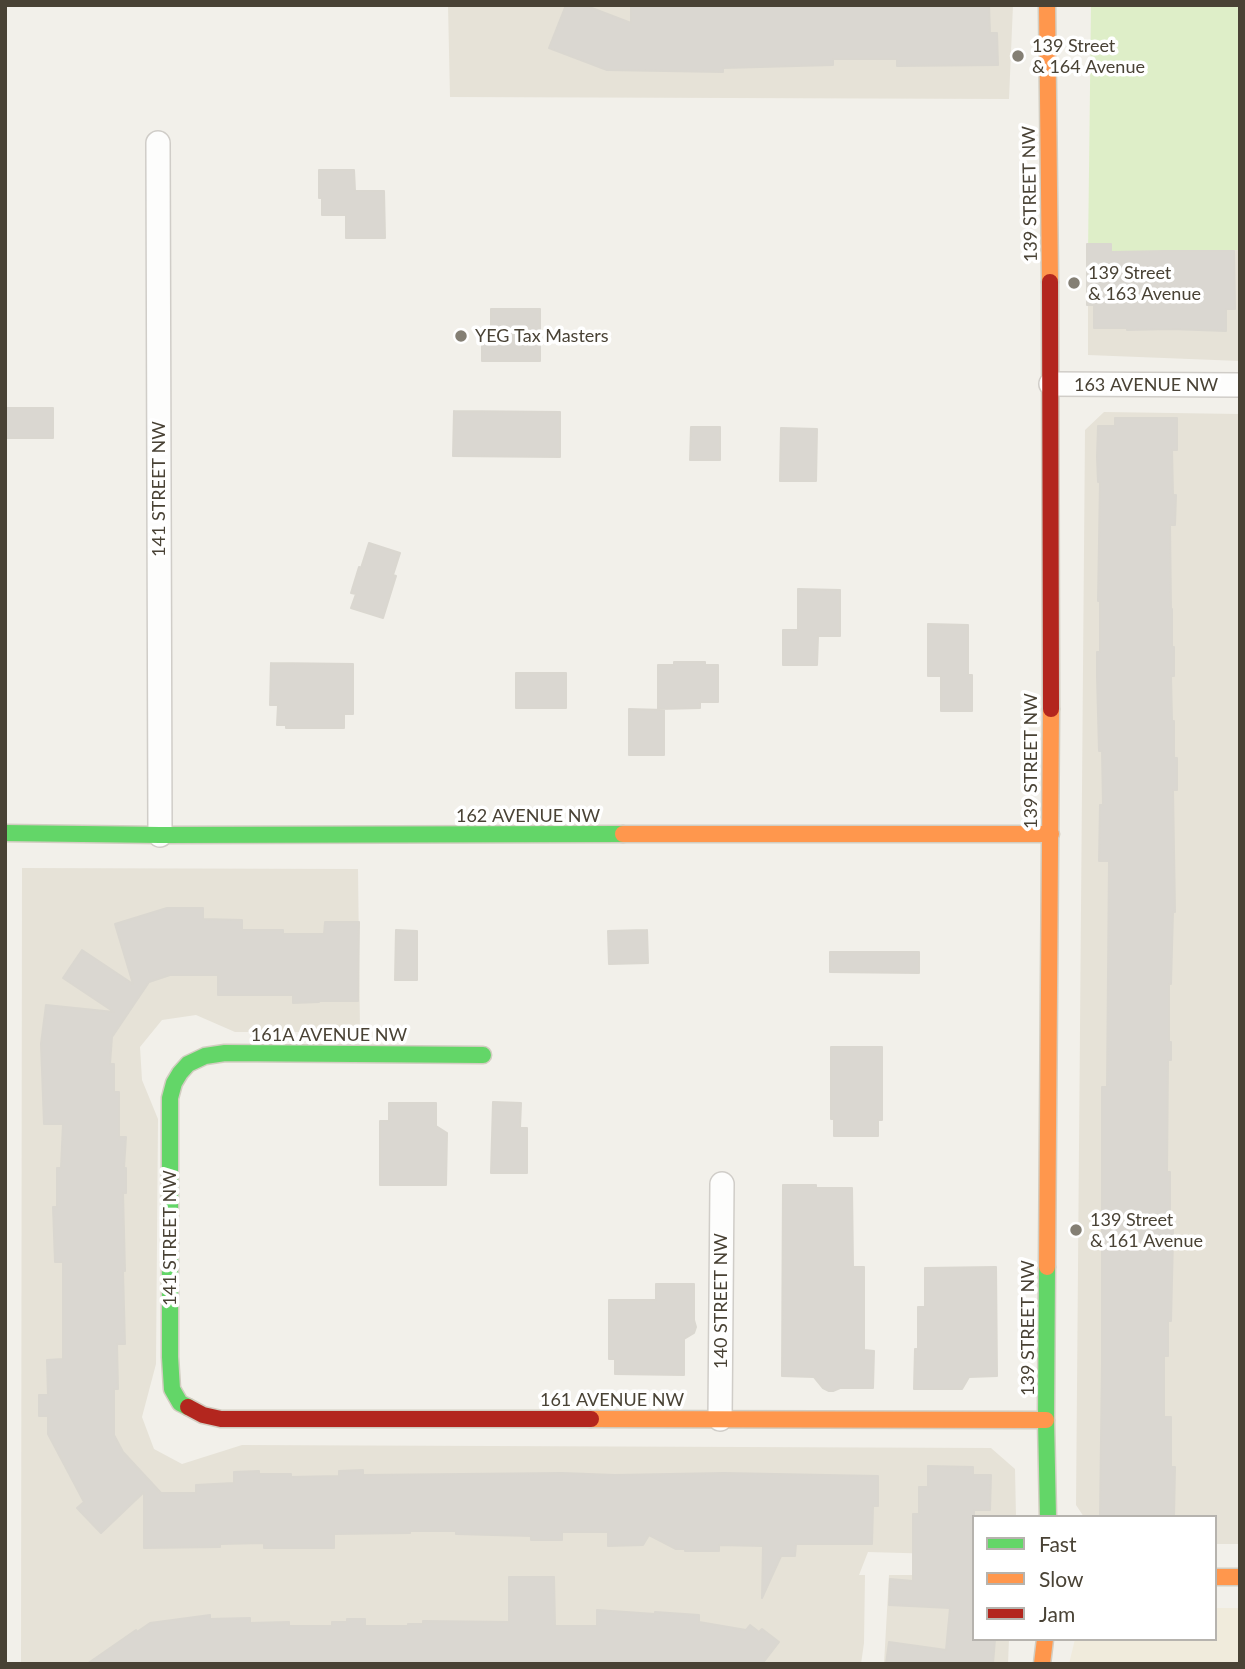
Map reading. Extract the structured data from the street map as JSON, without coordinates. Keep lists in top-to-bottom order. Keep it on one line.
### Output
{"streets":{"street":["139 STREET NW","163 AVENUE NW","141 STREET NW","162 AVENUE NW","161A AVENUE NW","140 STREET NW","161 AVENUE NW"]},"crossings":[["139 STREET NW","163 AVENUE NW"],["139 STREET NW","162 AVENUE NW"],["139 STREET NW","161 AVENUE NW"],["141 STREET NW","162 AVENUE NW"],["141 STREET NW","161A AVENUE NW"],["141 STREET NW","161 AVENUE NW"],["140 STREET NW","161 AVENUE NW"]],"places":["139 Street & 164 Avenue","139 Street & 163 Avenue","YEG Tax Masters","139 Street & 161 Avenue"],"legend":["Fast","Slow","Jam"]}
